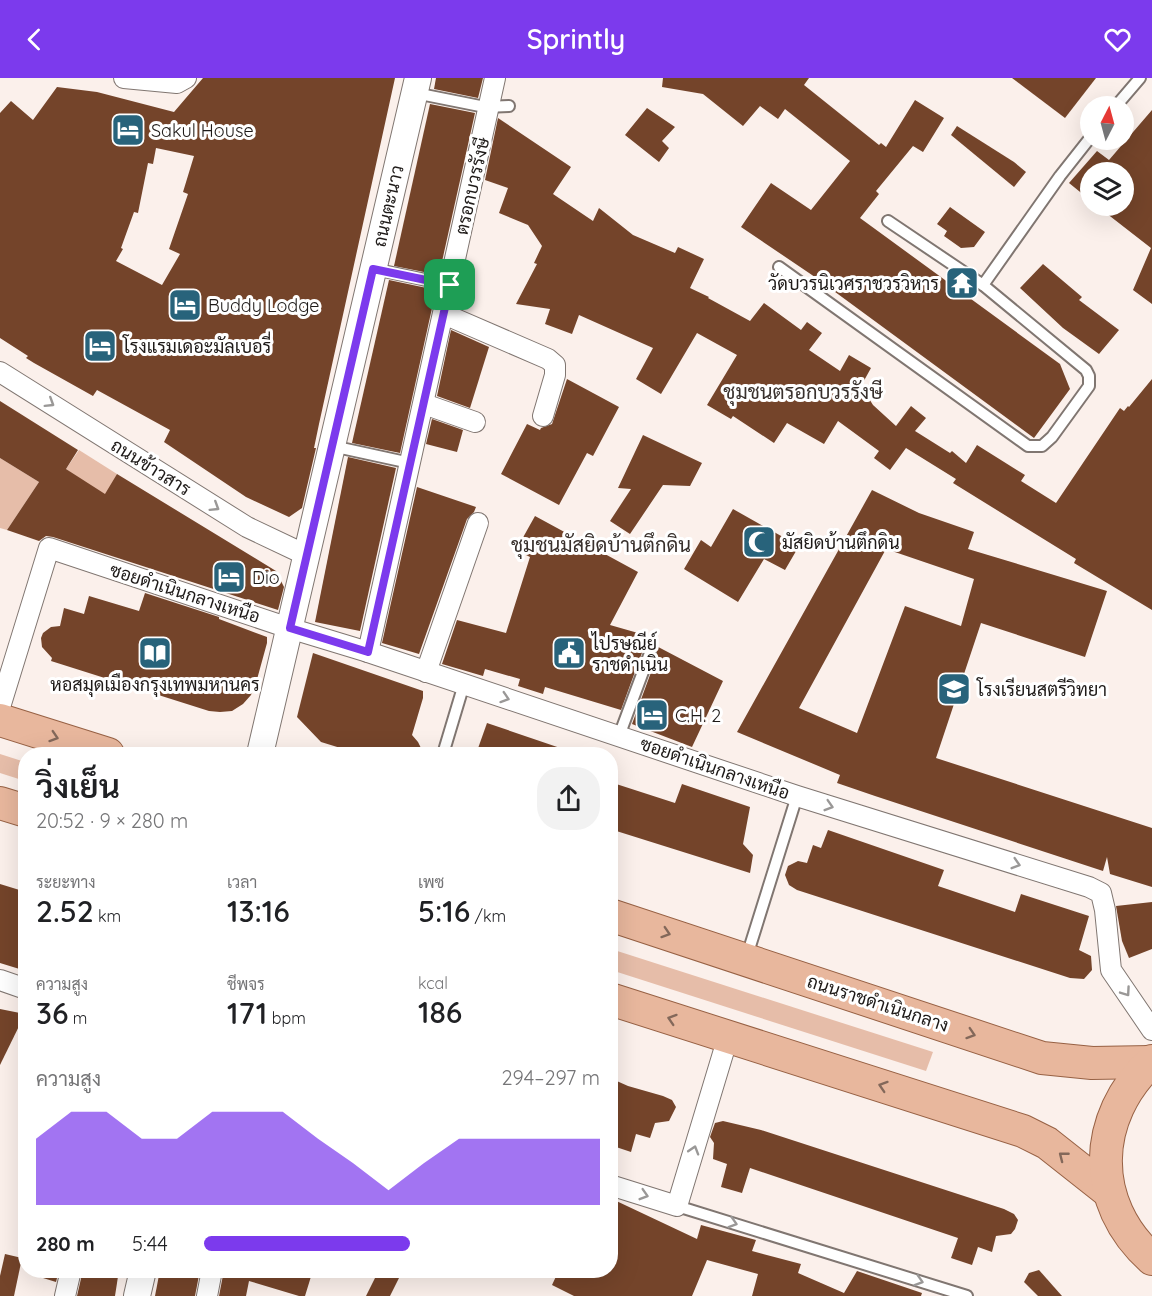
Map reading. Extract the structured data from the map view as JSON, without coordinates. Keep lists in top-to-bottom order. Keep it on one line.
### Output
{"streets":{"main road":["ถนนราชดำเนินกลาง"],"street":["ตรอกบวรรังษี","ถนนตะนาว","ถนนข้าวสาร","ซอยดำเนินกลางเหนือ"]},"crossings":[["ตรอกบวรรังษี","ซอยดำเนินกลางเหนือ"],["ถนนตะนาว","ถนนข้าวสาร"],["ถนนตะนาว","ซอยดำเนินกลางเหนือ"]],"one_way":["ถนนข้าวสาร","ซอยดำเนินกลางเหนือ"],"districts":["ชุมชนตรอกบวรรังษี","ชุมชนมัสยิดบ้านตึกดิน"],"places":{"hotel":["Sakul House","Buddy Lodge","โรงแรมเดอะมัลเบอรี่","Dio","C.H. 2"],"temple":["วัดบวรนิเวศราชวรวิหาร"],"mosque":["มัสยิดบ้านตึกดิน"],"library":["หอสมุดเมืองกรุงเทพมหานคร"],"public building":["ไปรษณีย์ ราชดำเนิน"],"school or university":["โรงเรียนสตรีวิทยา"]},"north":"top","page":{"header":"Sprintly","heading":["วิ่งเย็น","20:52 · 9 × 280 m"],"stats":[["ระยะทาง","2.52 km"],["เวลา","13:16"],["เพซ","5:16 /km"],["ความสูง","36 m"],["ชีพจร","171 bpm"],["kcal","186"]],"chart":["ความสูง","294–297 m"],"list":[{"name":"280 m","note":"5:44"}]}}
